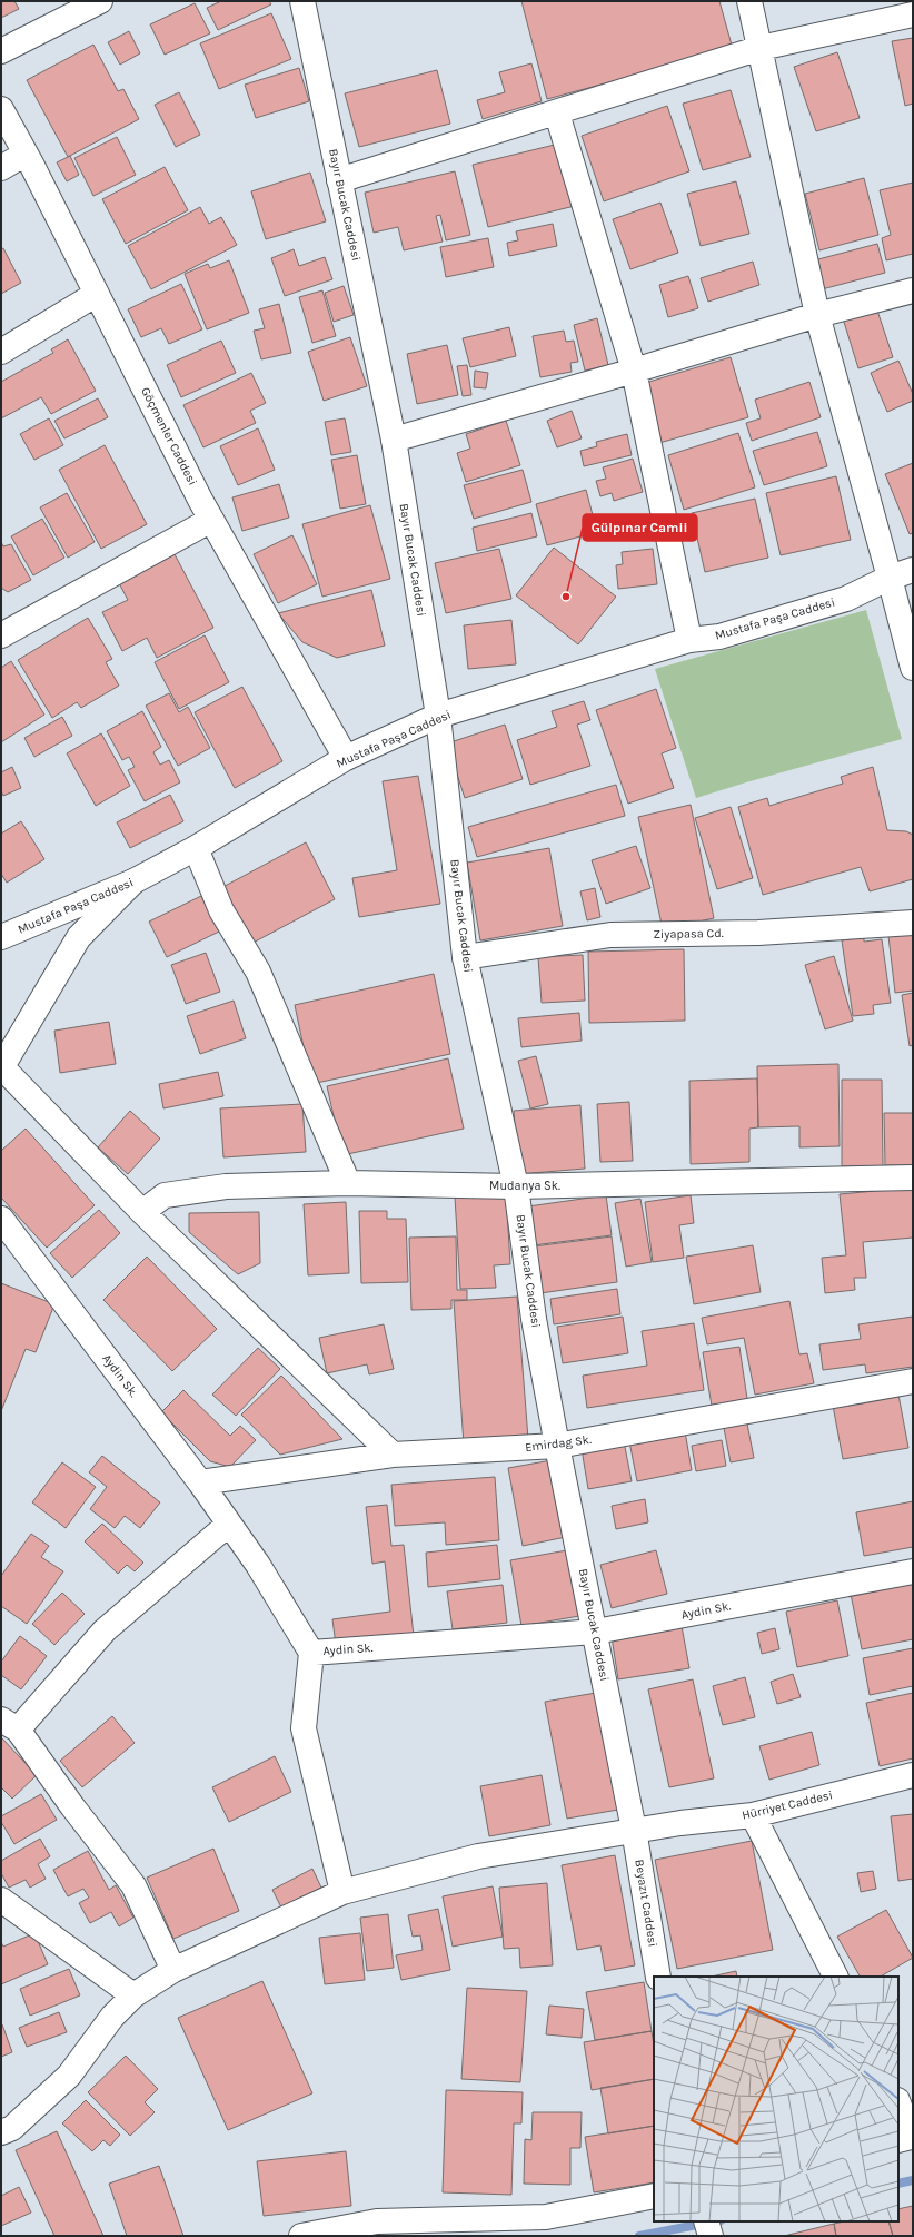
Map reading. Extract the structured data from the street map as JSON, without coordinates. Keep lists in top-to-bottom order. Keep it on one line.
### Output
{"streets":{"street":["Bayır Bucak Caddesi","Göçmenler Caddesi","Mustafa Paşa Caddesi","Ziyapasa Cd.","Mudanya Sk.","Aydin Sk.","Emirdag Sk.","Hürriyet Caddesi","Beyazıt Caddesi"]},"crossings":[["Bayır Bucak Caddesi","Mustafa Paşa Caddesi"],["Bayır Bucak Caddesi","Ziyapasa Cd."],["Bayır Bucak Caddesi","Mudanya Sk."],["Bayır Bucak Caddesi","Aydin Sk."],["Bayır Bucak Caddesi","Emirdag Sk."],["Bayır Bucak Caddesi","Hürriyet Caddesi"],["Bayır Bucak Caddesi","Beyazıt Caddesi"],["Göçmenler Caddesi","Mustafa Paşa Caddesi"],["Aydin Sk.","Emirdag Sk."],["Hürriyet Caddesi","Beyazıt Caddesi"]],"places":["Gülpınar Camii"]}
